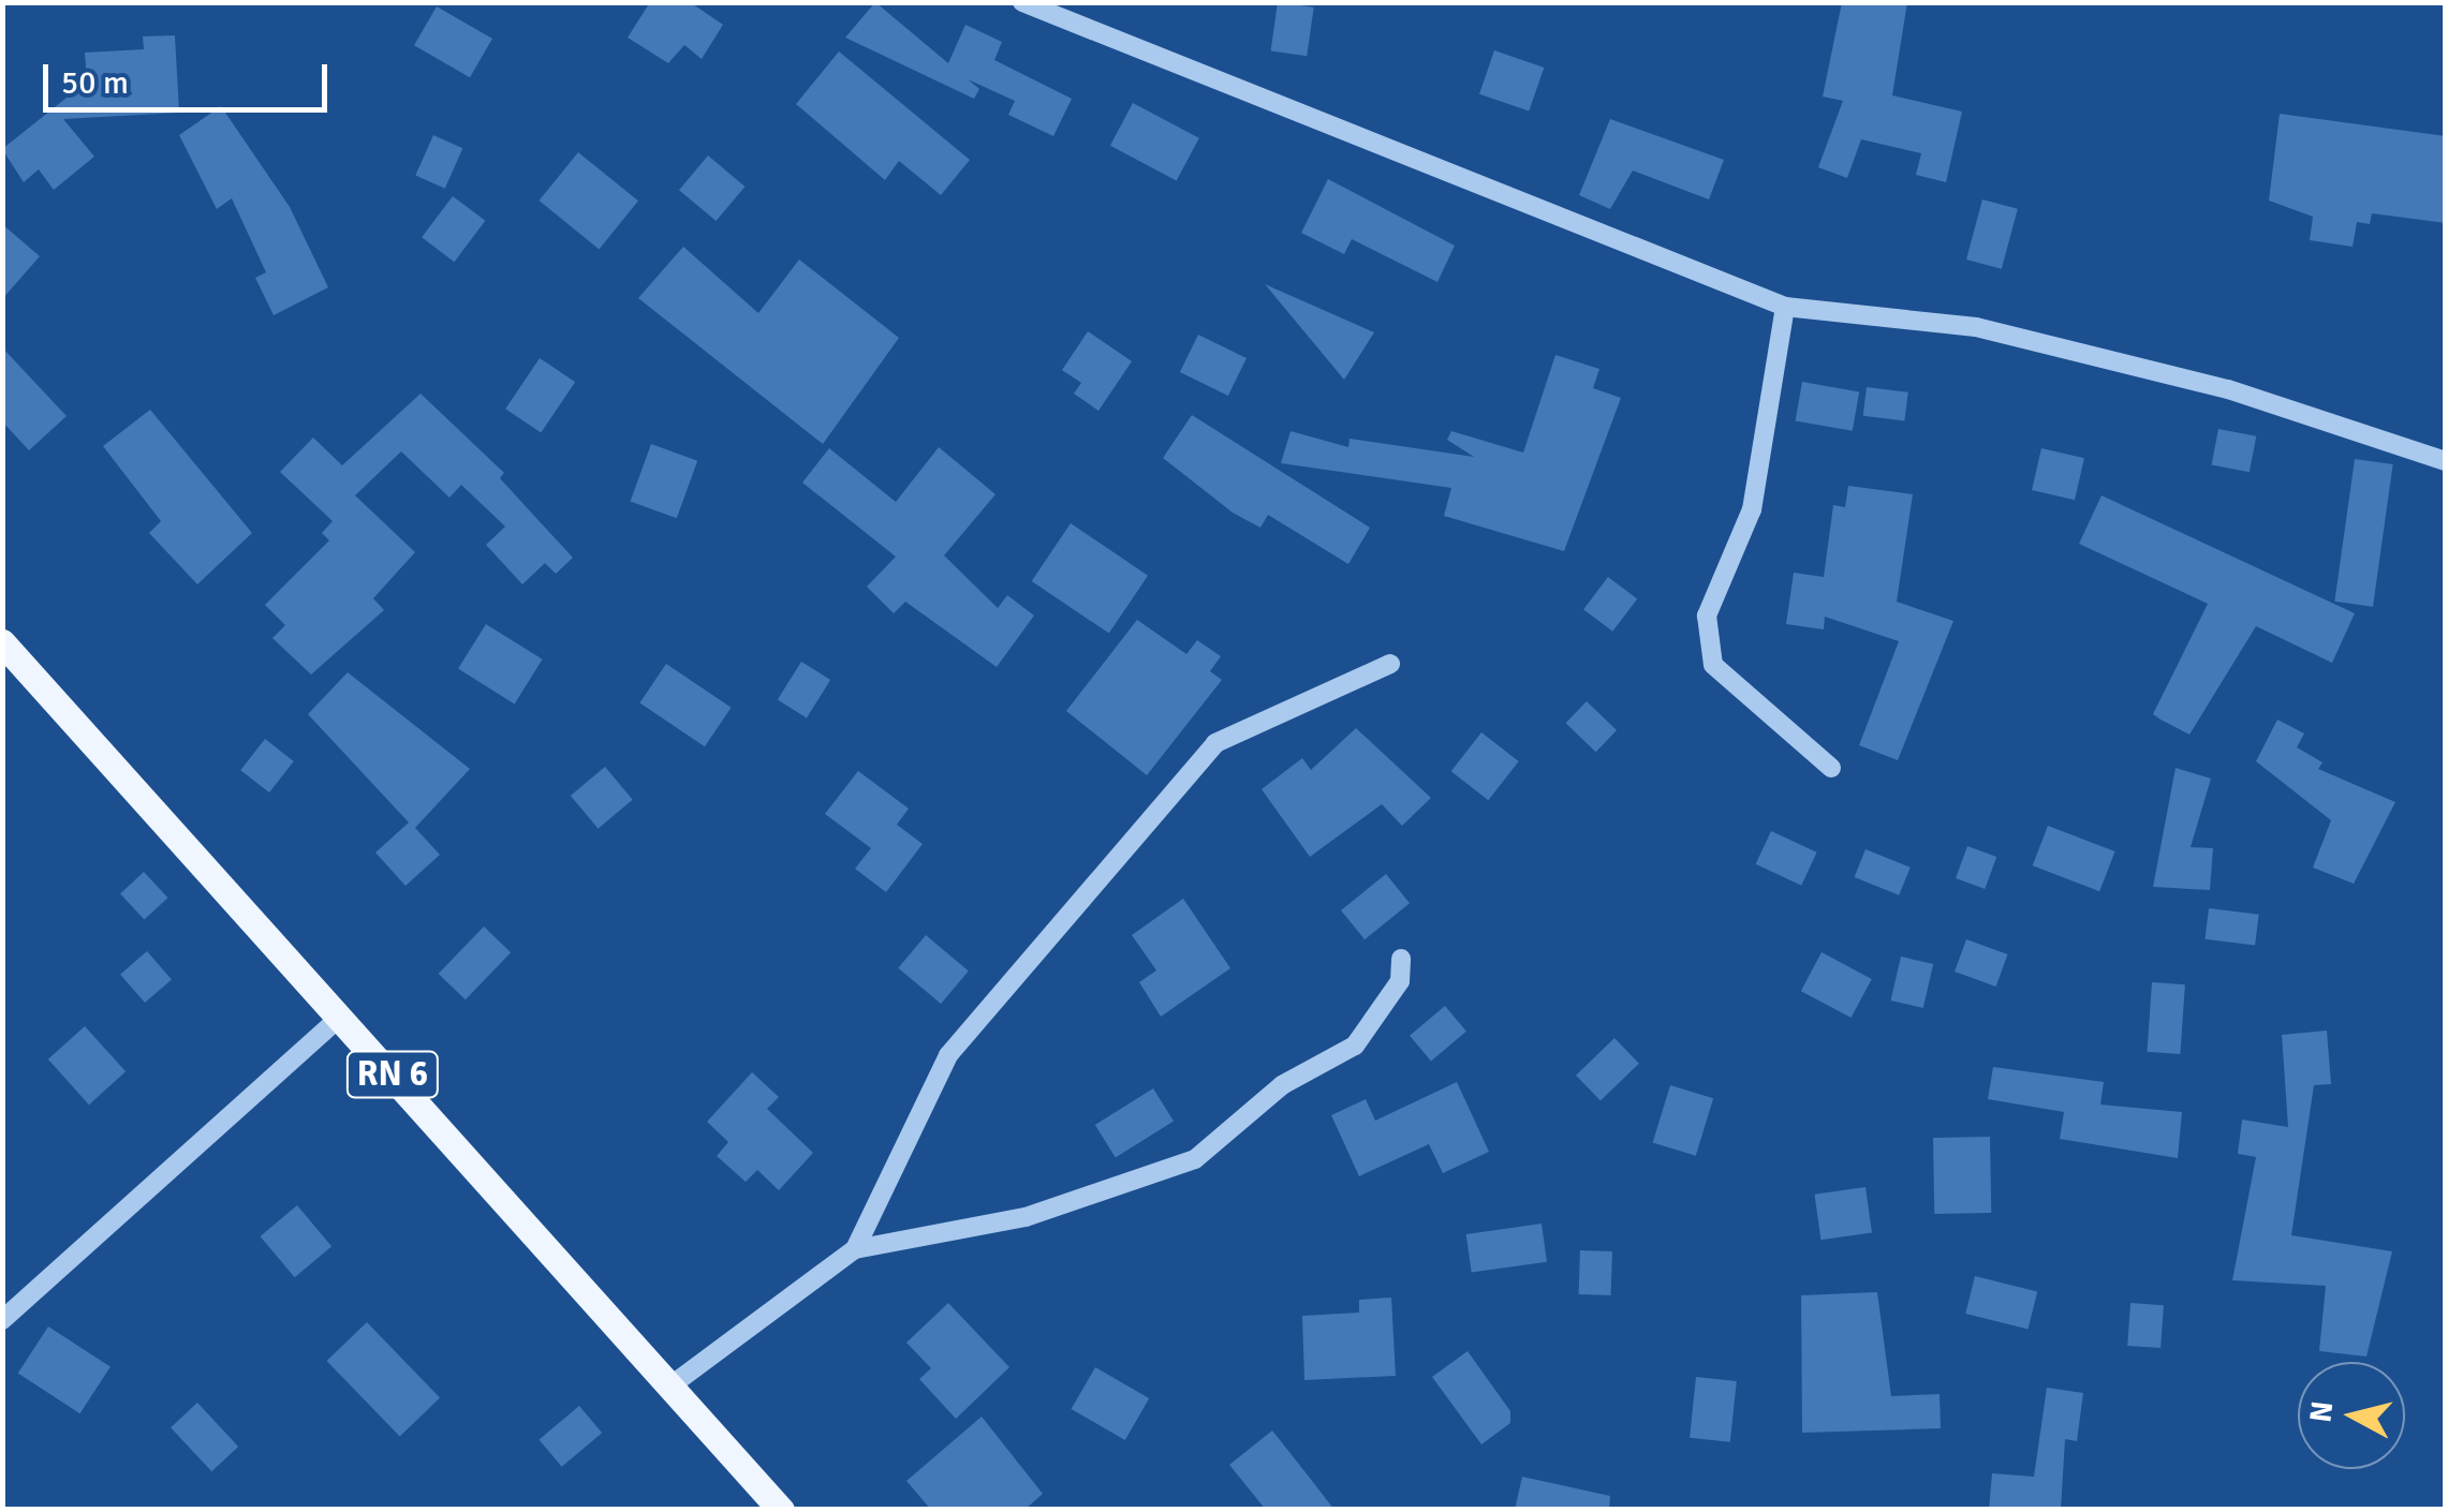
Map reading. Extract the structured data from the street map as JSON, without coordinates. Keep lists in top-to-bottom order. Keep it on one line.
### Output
{"streets":{"main road":["RN 6"]},"scale_bar":"50 m","north":"left"}
